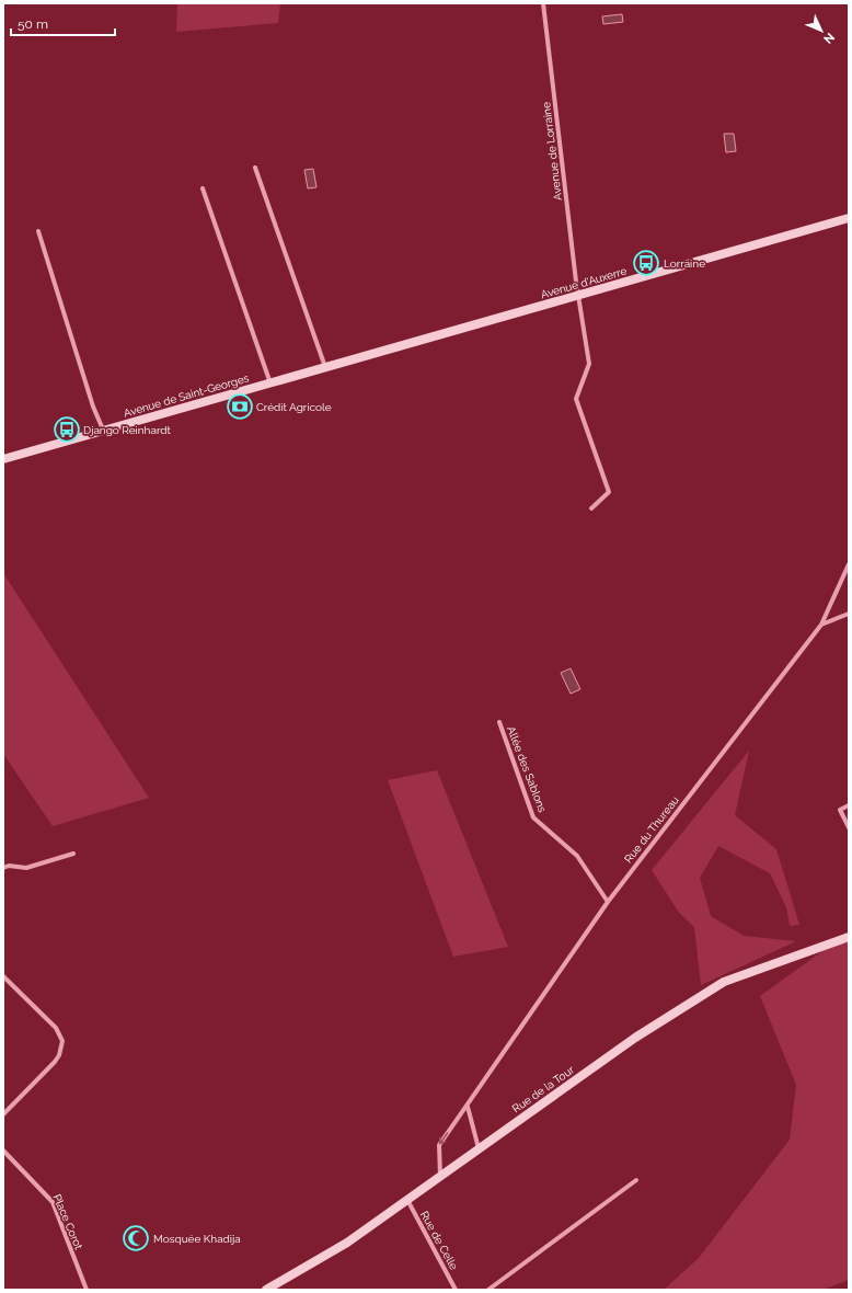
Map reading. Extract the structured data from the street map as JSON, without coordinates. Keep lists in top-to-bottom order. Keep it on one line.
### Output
{"streets":{"main road":["Avenue d'Auxerre","Avenue de Saint-Georges","Rue de la Tour"],"street":["Avenue de Lorraine","Allée des Sablons","Rue du Thureau","Place Corot","Rue de Celle"]},"crossings":[["Avenue de Lorraine","Avenue d'Auxerre"],["Avenue d'Auxerre","Avenue de Saint-Georges"],["Allée des Sablons","Rue du Thureau"],["Rue du Thureau","Rue de la Tour"],["Rue de la Tour","Rue de Celle"]],"places":{"bus stop":["Lorraine","Django Reinhardt"],"bank":["Crédit Agricole"],"mosque":["Mosquée Khadija"]},"scale_bar":"50 m","north":"bottom right"}
